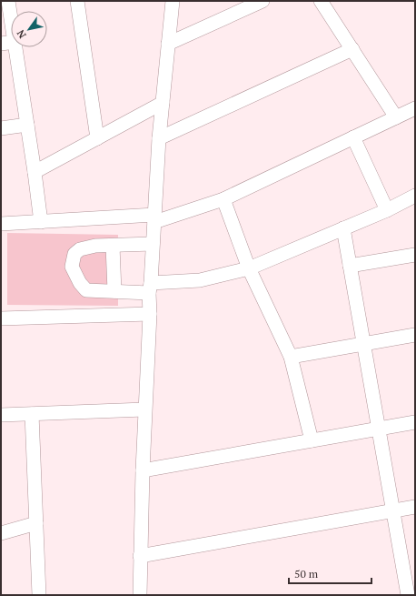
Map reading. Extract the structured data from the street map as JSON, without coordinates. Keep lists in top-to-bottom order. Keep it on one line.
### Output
{"scale_bar":"50 m","north":"bottom left"}
